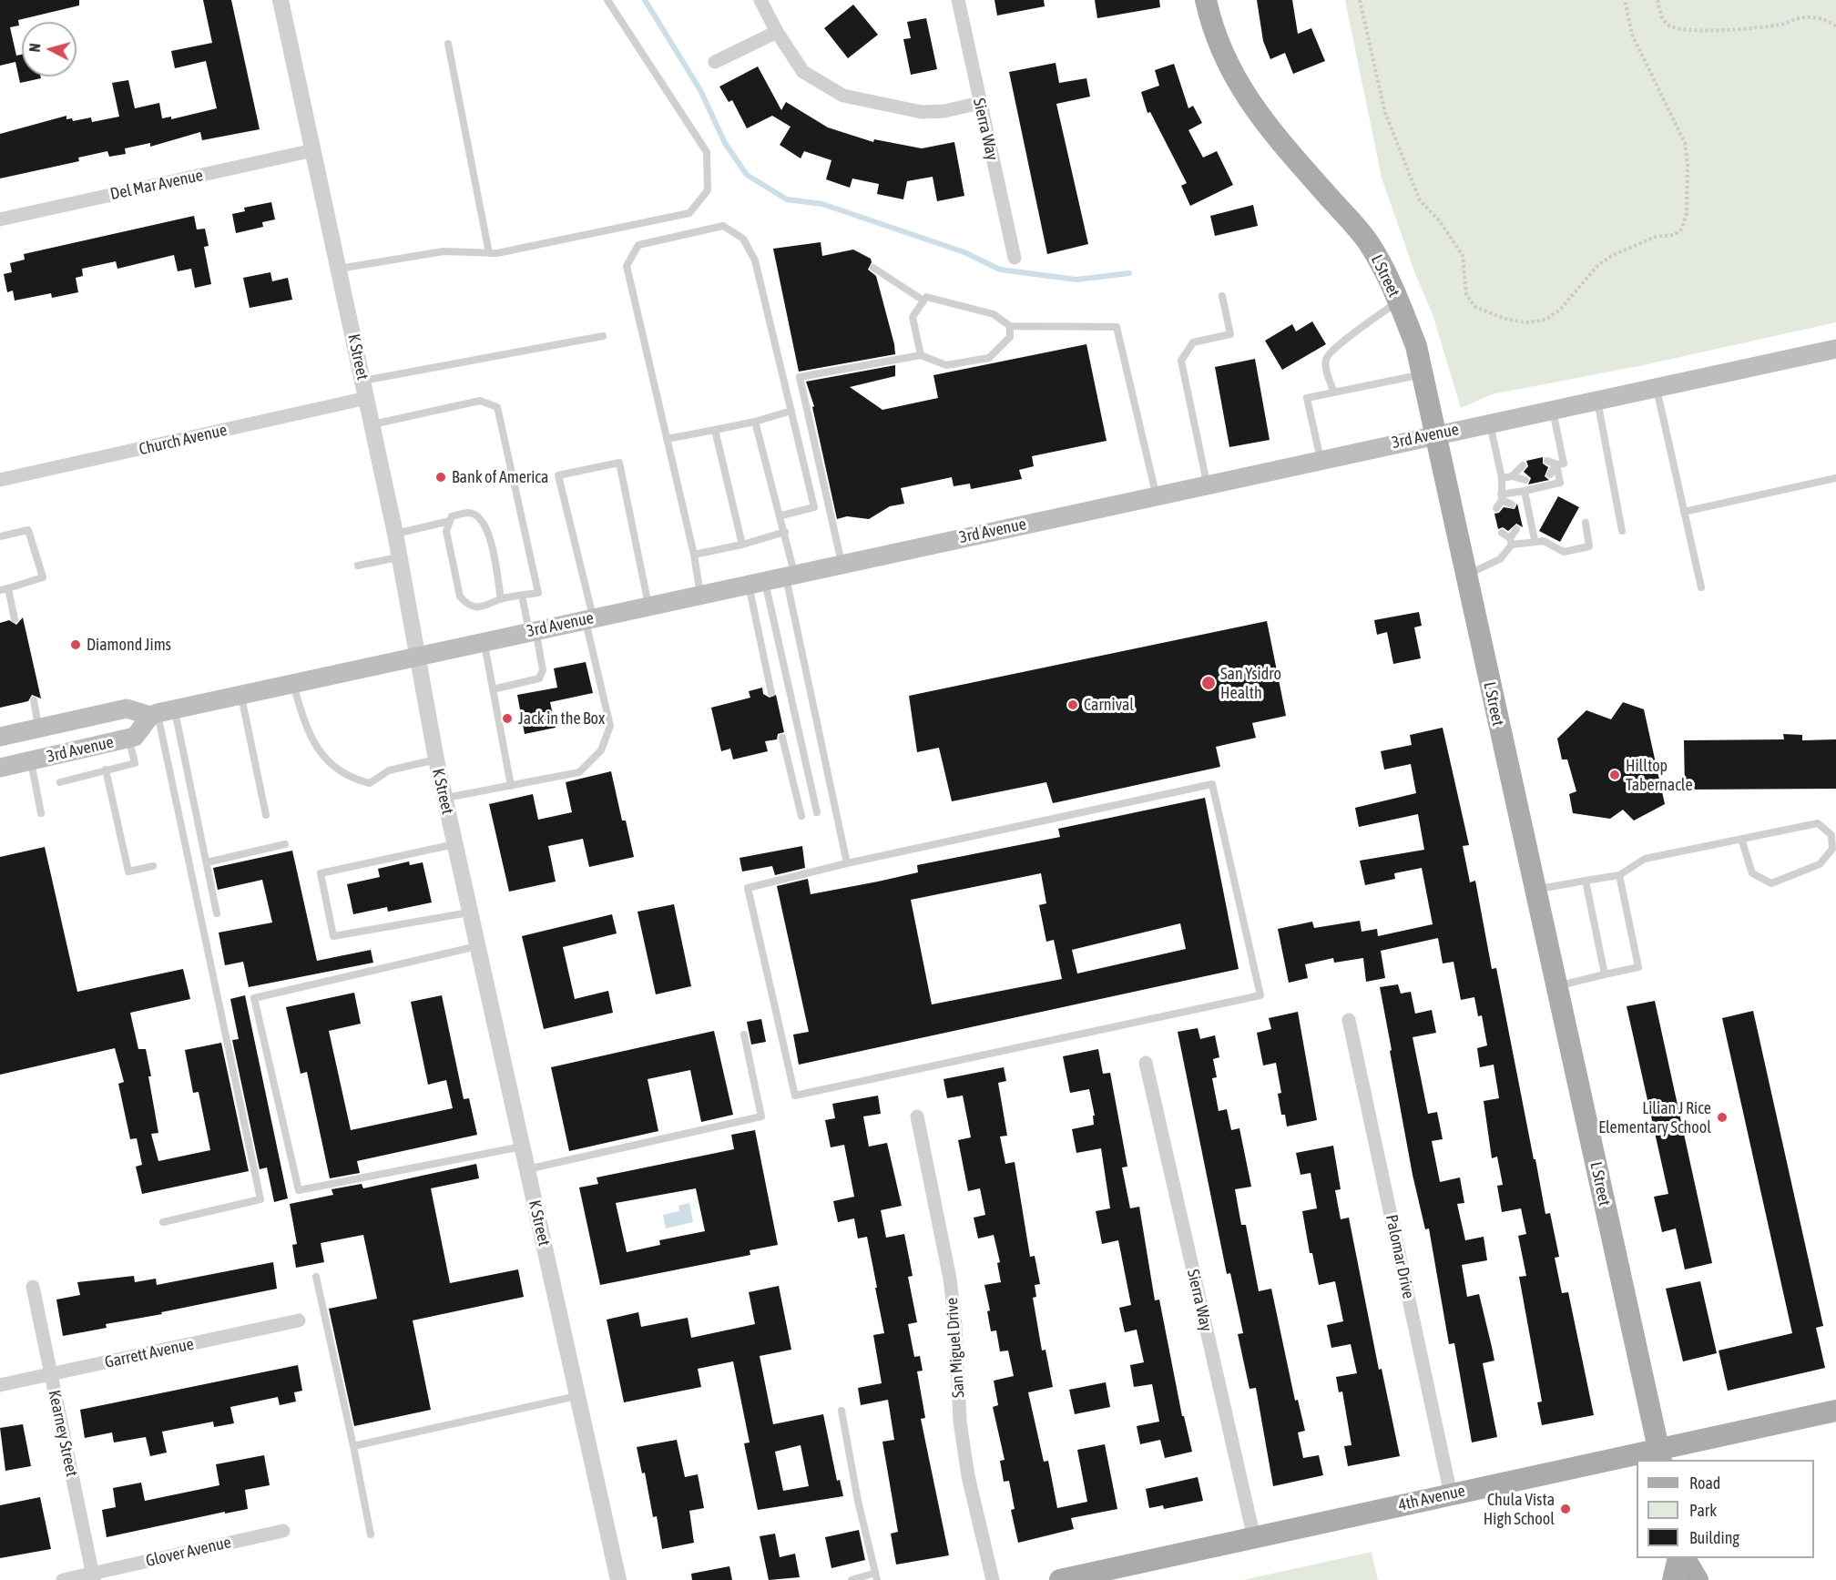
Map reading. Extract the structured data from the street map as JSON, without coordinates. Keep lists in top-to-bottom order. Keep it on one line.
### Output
{"streets":{"main road":["L Street","3rd Avenue","4th Avenue"],"street":["Sierra Way","Del Mar Avenue","K Street","Church Avenue","Palomar Drive","San Miguel Drive","Garrett Avenue","Kearney Street","Glover Avenue"]},"crossings":[["Sierra Way","4th Avenue"],["Del Mar Avenue","K Street"],["L Street","3rd Avenue"],["L Street","4th Avenue"],["K Street","3rd Avenue"],["K Street","Church Avenue"],["Palomar Drive","4th Avenue"],["Garrett Avenue","Kearney Street"],["Kearney Street","Glover Avenue"]],"places":["Bank of America","Diamond Jims","San Ysidro Health","Carnival","Jack in the Box","Hilltop Tabernacle","Lilian J Rice Elementary School","Chula Vista High School"],"legend":["Road","Park","Building"],"north":"left"}
